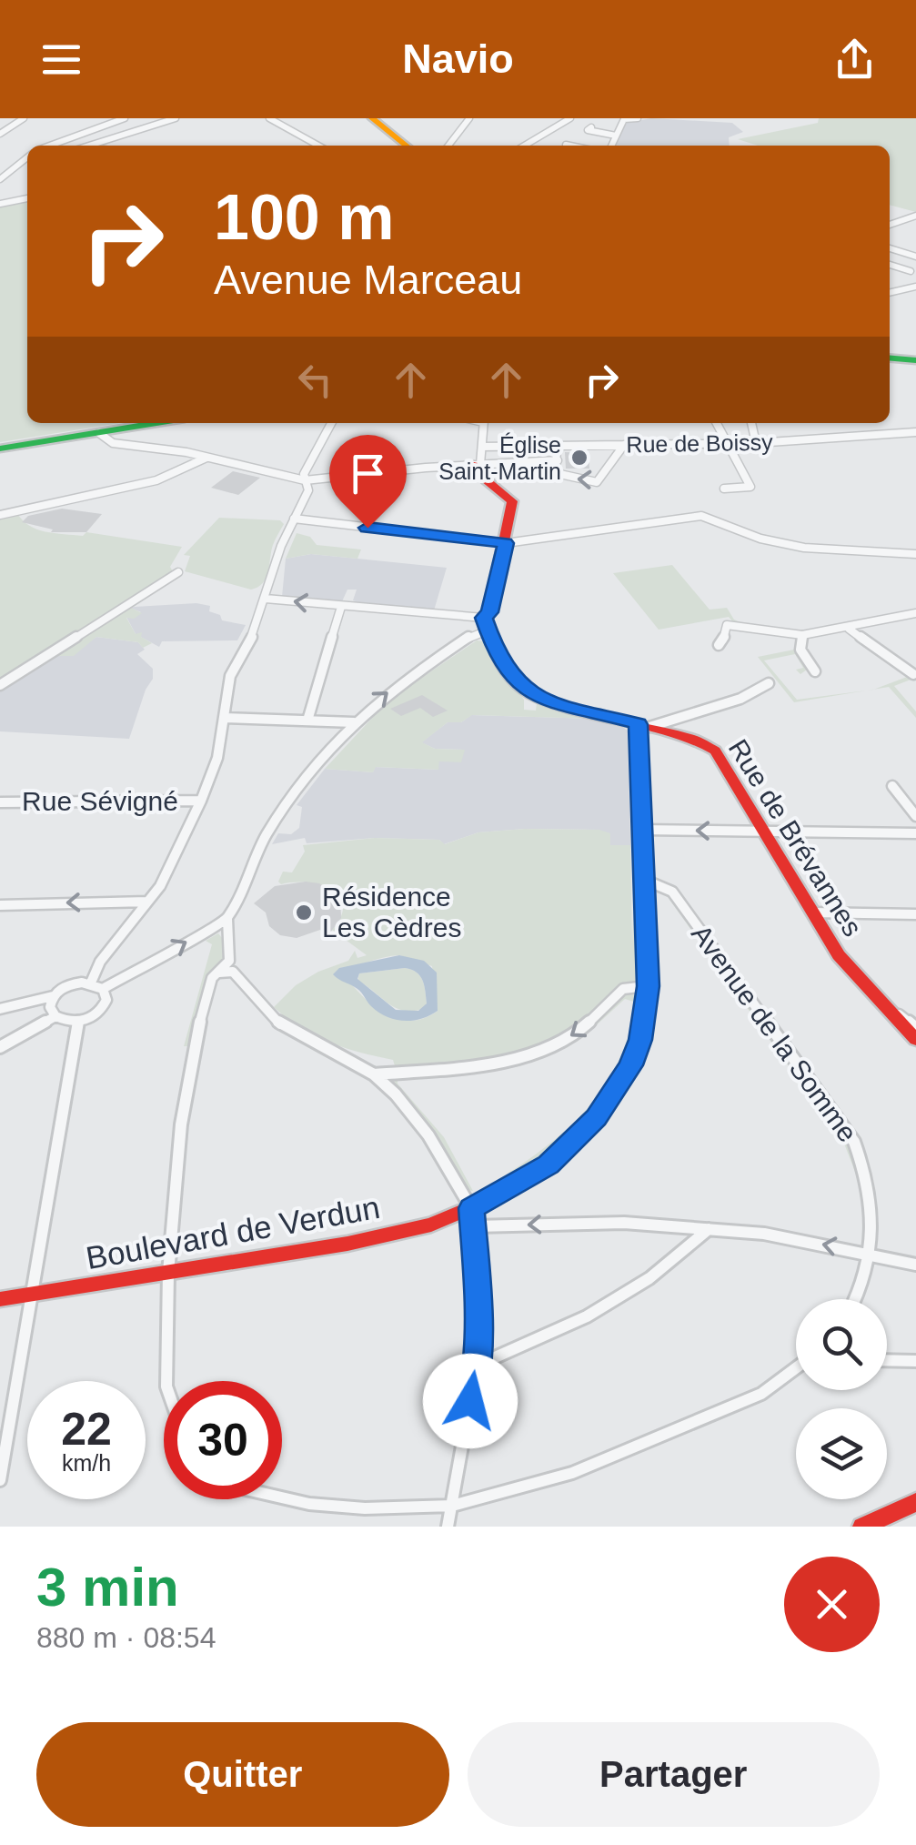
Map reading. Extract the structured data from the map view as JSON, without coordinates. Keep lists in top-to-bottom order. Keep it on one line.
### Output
{"streets":{"street":["Rue de Boissy","Rue Sévigné","Rue de Brévannes","Avenue de la Somme","Boulevard de Verdun"]},"crossings":[["Rue de Brévannes","Boulevard de Verdun"],["Avenue de la Somme","Boulevard de Verdun"]],"places":["Église Saint-Martin","Résidence Les Cèdres"],"page":{"header":"Navio","turn":["100 m","Avenue Marceau"],"speed":"22 km/h","limit":"30","heading":["3 min","880 m · 08:54"],"buttons":["Quitter","Partager"]}}
